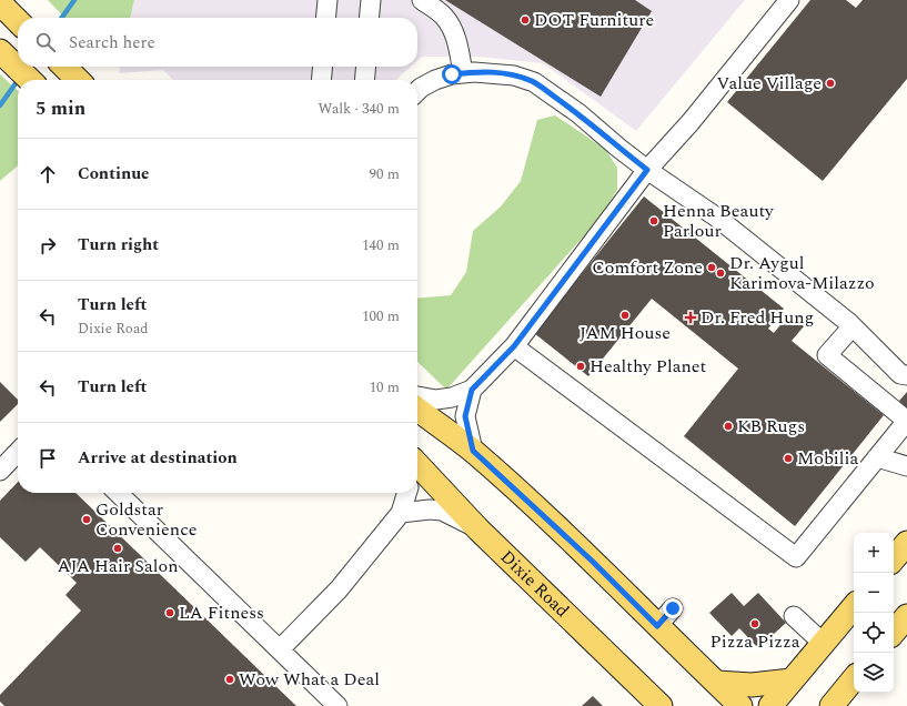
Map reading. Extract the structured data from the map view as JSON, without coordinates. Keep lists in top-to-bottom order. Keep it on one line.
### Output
{"streets":{"main road":["Dixie Road"]},"places":{"other":["DOT Furniture","Value Village","Henna Beauty Parlour","Comfort Zone","Dr. Aygul Karimova-Milazzo","JAM House","Healthy Planet","KB Rugs","Mobilia","Goldstar Convenience","AJA Hair Salon","LA Fitness","Pizza Pizza","Wow What a Deal"],"health":["Dr. Fred Hung"]},"page":{"search":"Search here","heading":["5 min","Walk · 340 m"],"list":[["Continue","90 m"],["Turn right","140 m"],["Turn left","Dixie Road","100 m"],["Turn left","10 m"],"Arrive at destination"],"map_buttons":["+","−"]}}
